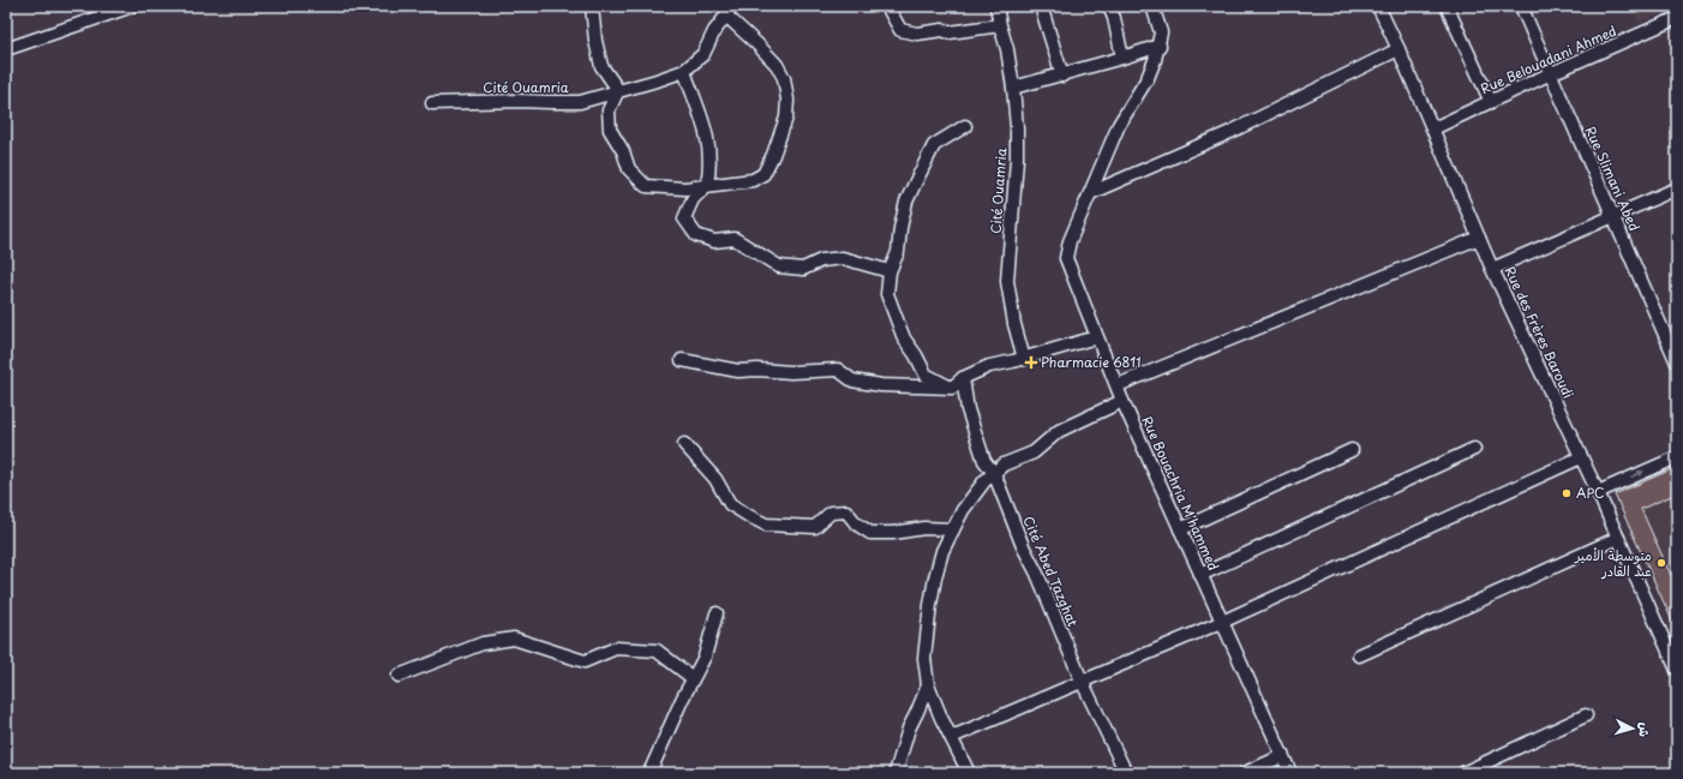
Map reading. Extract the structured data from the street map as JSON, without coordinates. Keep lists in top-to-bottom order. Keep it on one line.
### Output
{"streets":{"street":["Rue Belouadani Ahmed","Cité Ouamria","Rue Slimani Abed","Rue des Frères Baroudi","Rue Bouachria M'hammed","Cité Abed Tazghat"]},"crossings":[["Rue Belouadani Ahmed","Rue Slimani Abed"],["Rue Belouadani Ahmed","Rue des Frères Baroudi"]],"places":{"health":["Pharmacie 6811"],"other":["APC","متوسطة الأمير عبد القادر"]},"north":"right"}
